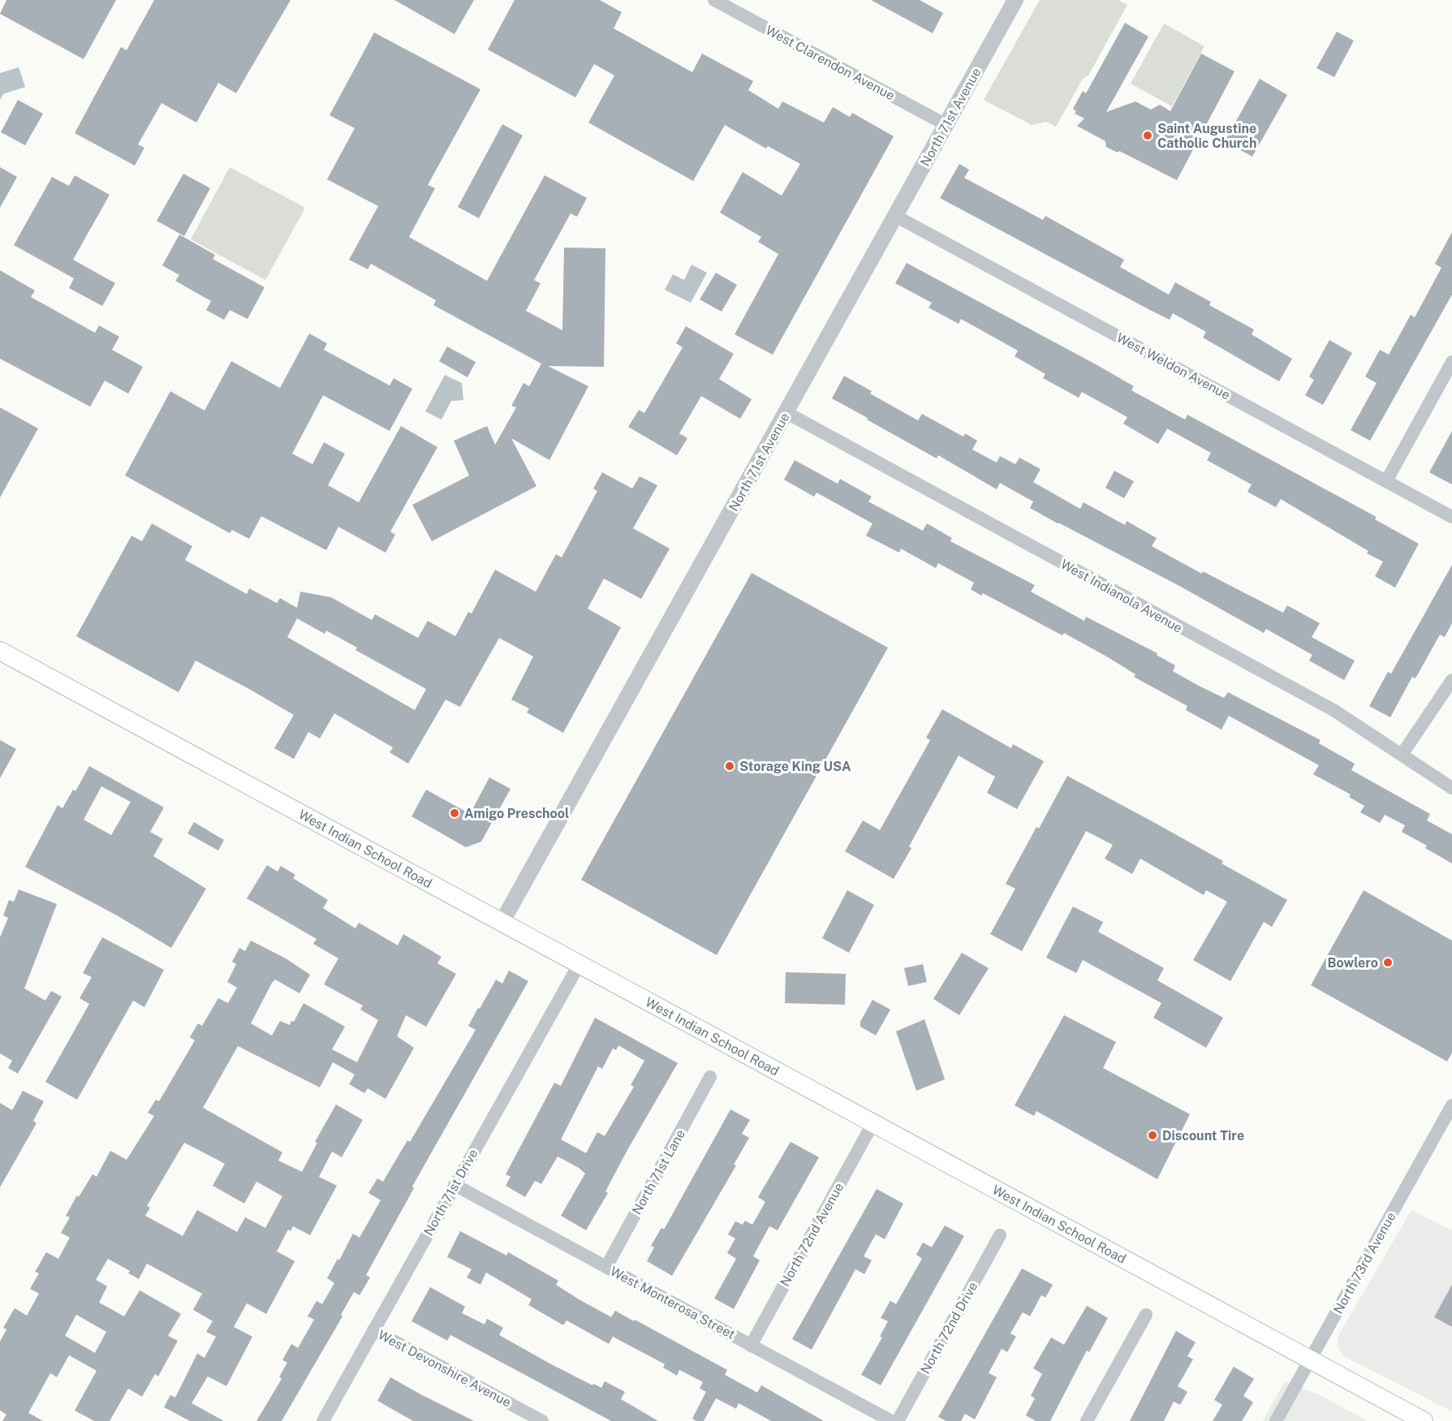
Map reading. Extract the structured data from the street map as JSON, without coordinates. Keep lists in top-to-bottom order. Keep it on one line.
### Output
{"streets":{"main road":["West Indian School Road"],"street":["West Clarendon Avenue","North 71st Avenue","West Weldon Avenue","West Indianola Avenue","North 71st Lane","North 71st Drive","North 72nd Avenue","North 73rd Avenue","West Monterosa Street","North 72nd Drive","West Devonshire Avenue"]},"crossings":[["West Clarendon Avenue","North 71st Avenue"],["North 71st Avenue","West Weldon Avenue"],["North 71st Avenue","West Indianola Avenue"],["North 71st Avenue","West Indian School Road"],["West Indian School Road","North 71st Drive"],["West Indian School Road","North 72nd Avenue"],["West Indian School Road","North 73rd Avenue"],["North 71st Lane","West Monterosa Street"],["North 71st Drive","West Monterosa Street"],["North 71st Drive","West Devonshire Avenue"],["North 72nd Avenue","West Monterosa Street"]],"places":["Saint Augustine Catholic Church","Storage King USA","Amigo Preschool","Bowlero","Discount Tire"]}
